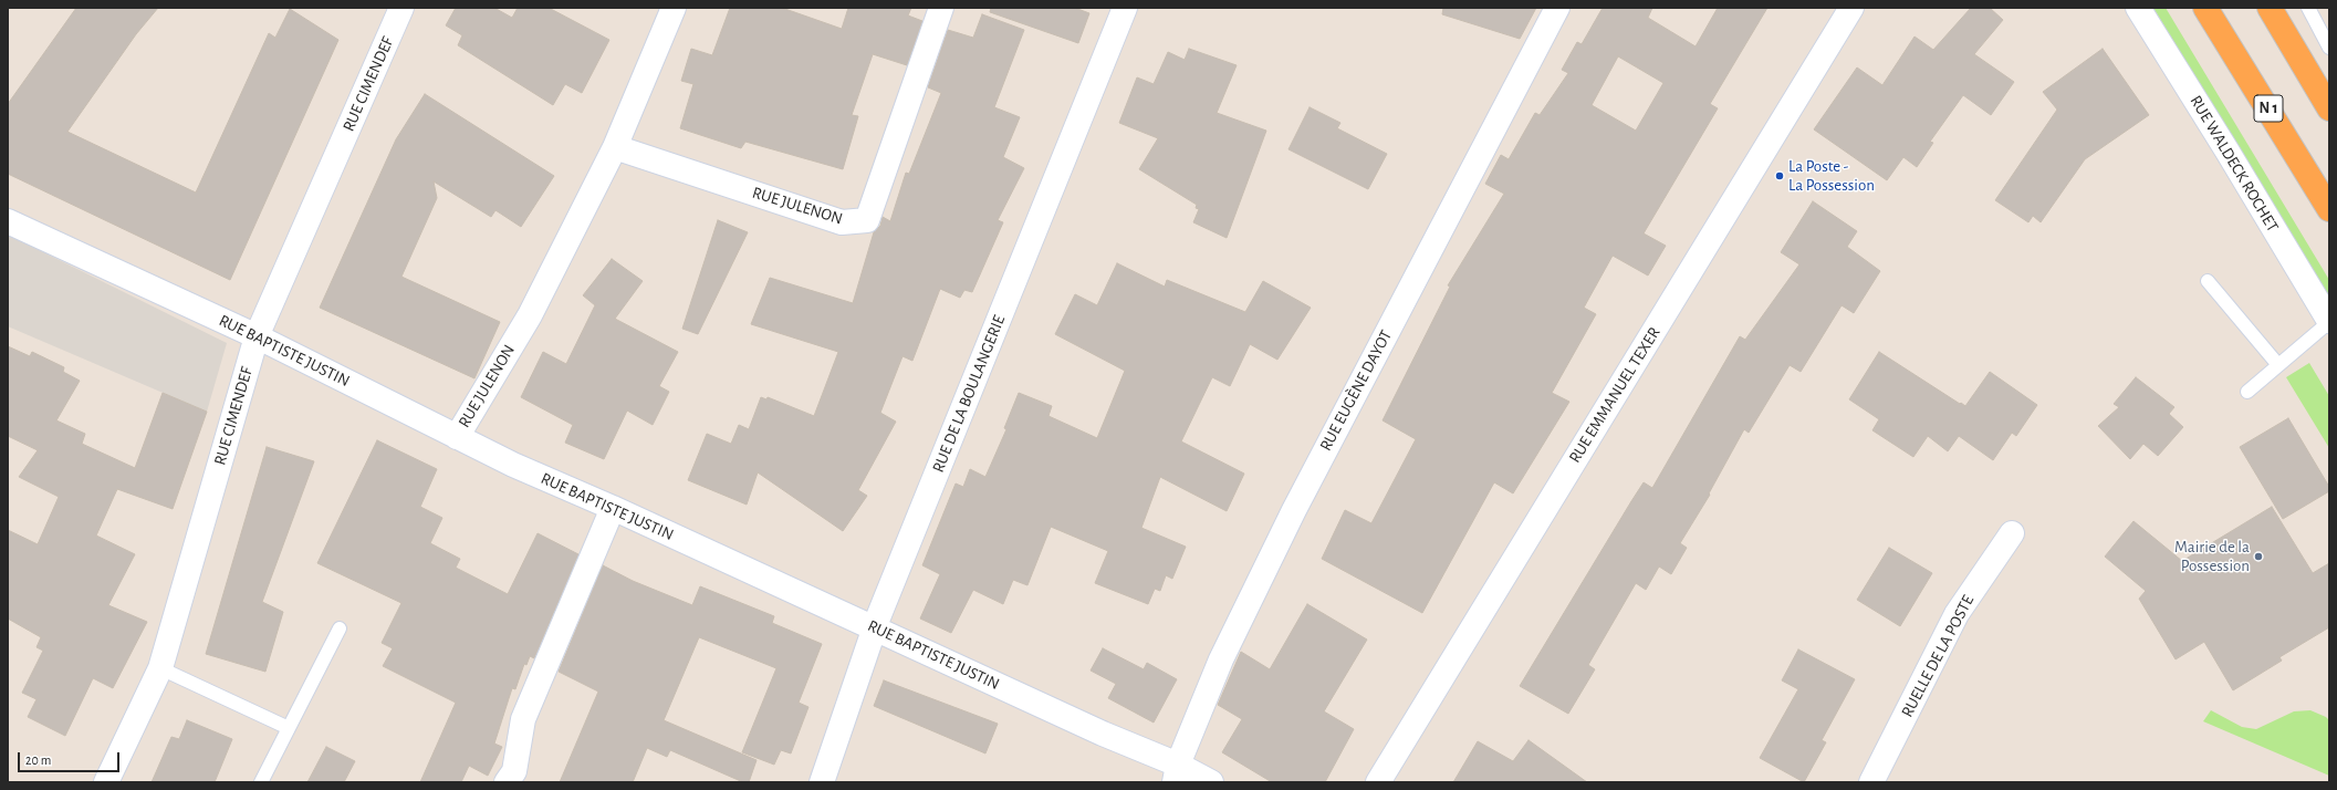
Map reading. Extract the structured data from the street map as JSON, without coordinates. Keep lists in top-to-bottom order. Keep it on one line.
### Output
{"streets":{"highway":["N 1"],"street":["RUE CIMENDEF","RUE WALDECK ROCHET","RUE JULENON","RUE BAPTISTE JUSTIN","RUE EUGÈNE DAYOT","RUE DE LA BOULANGERIE","RUE EMMANUEL TEXER","RUELLE DE LA POSTE"]},"crossings":[["RUE CIMENDEF","RUE BAPTISTE JUSTIN"],["RUE JULENON","RUE BAPTISTE JUSTIN"],["RUE BAPTISTE JUSTIN","RUE EUGÈNE DAYOT"],["RUE BAPTISTE JUSTIN","RUE DE LA BOULANGERIE"]],"places":["La Poste - La Possession","Mairie de la Possession"],"scale_bar":"20 m"}
